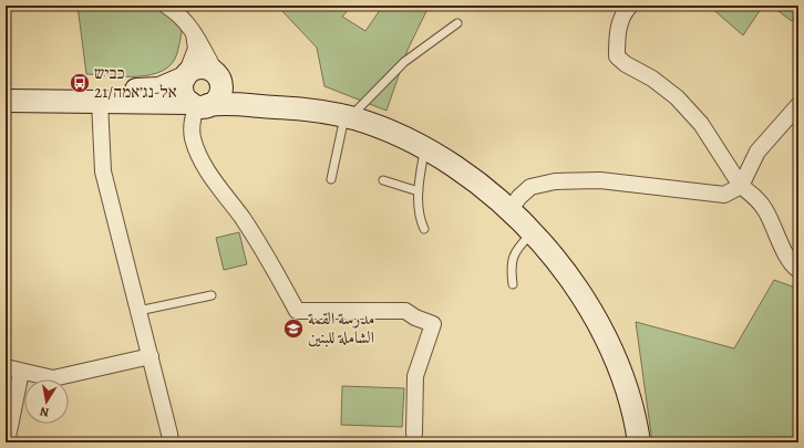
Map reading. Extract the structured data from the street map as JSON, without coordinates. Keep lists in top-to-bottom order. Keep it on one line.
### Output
{"places":{"bus stop":["כביש 21/אל-נג׳אמה"],"school or university":["مدرسة القمة الشاملة للبنين"]},"north":"bottom"}
